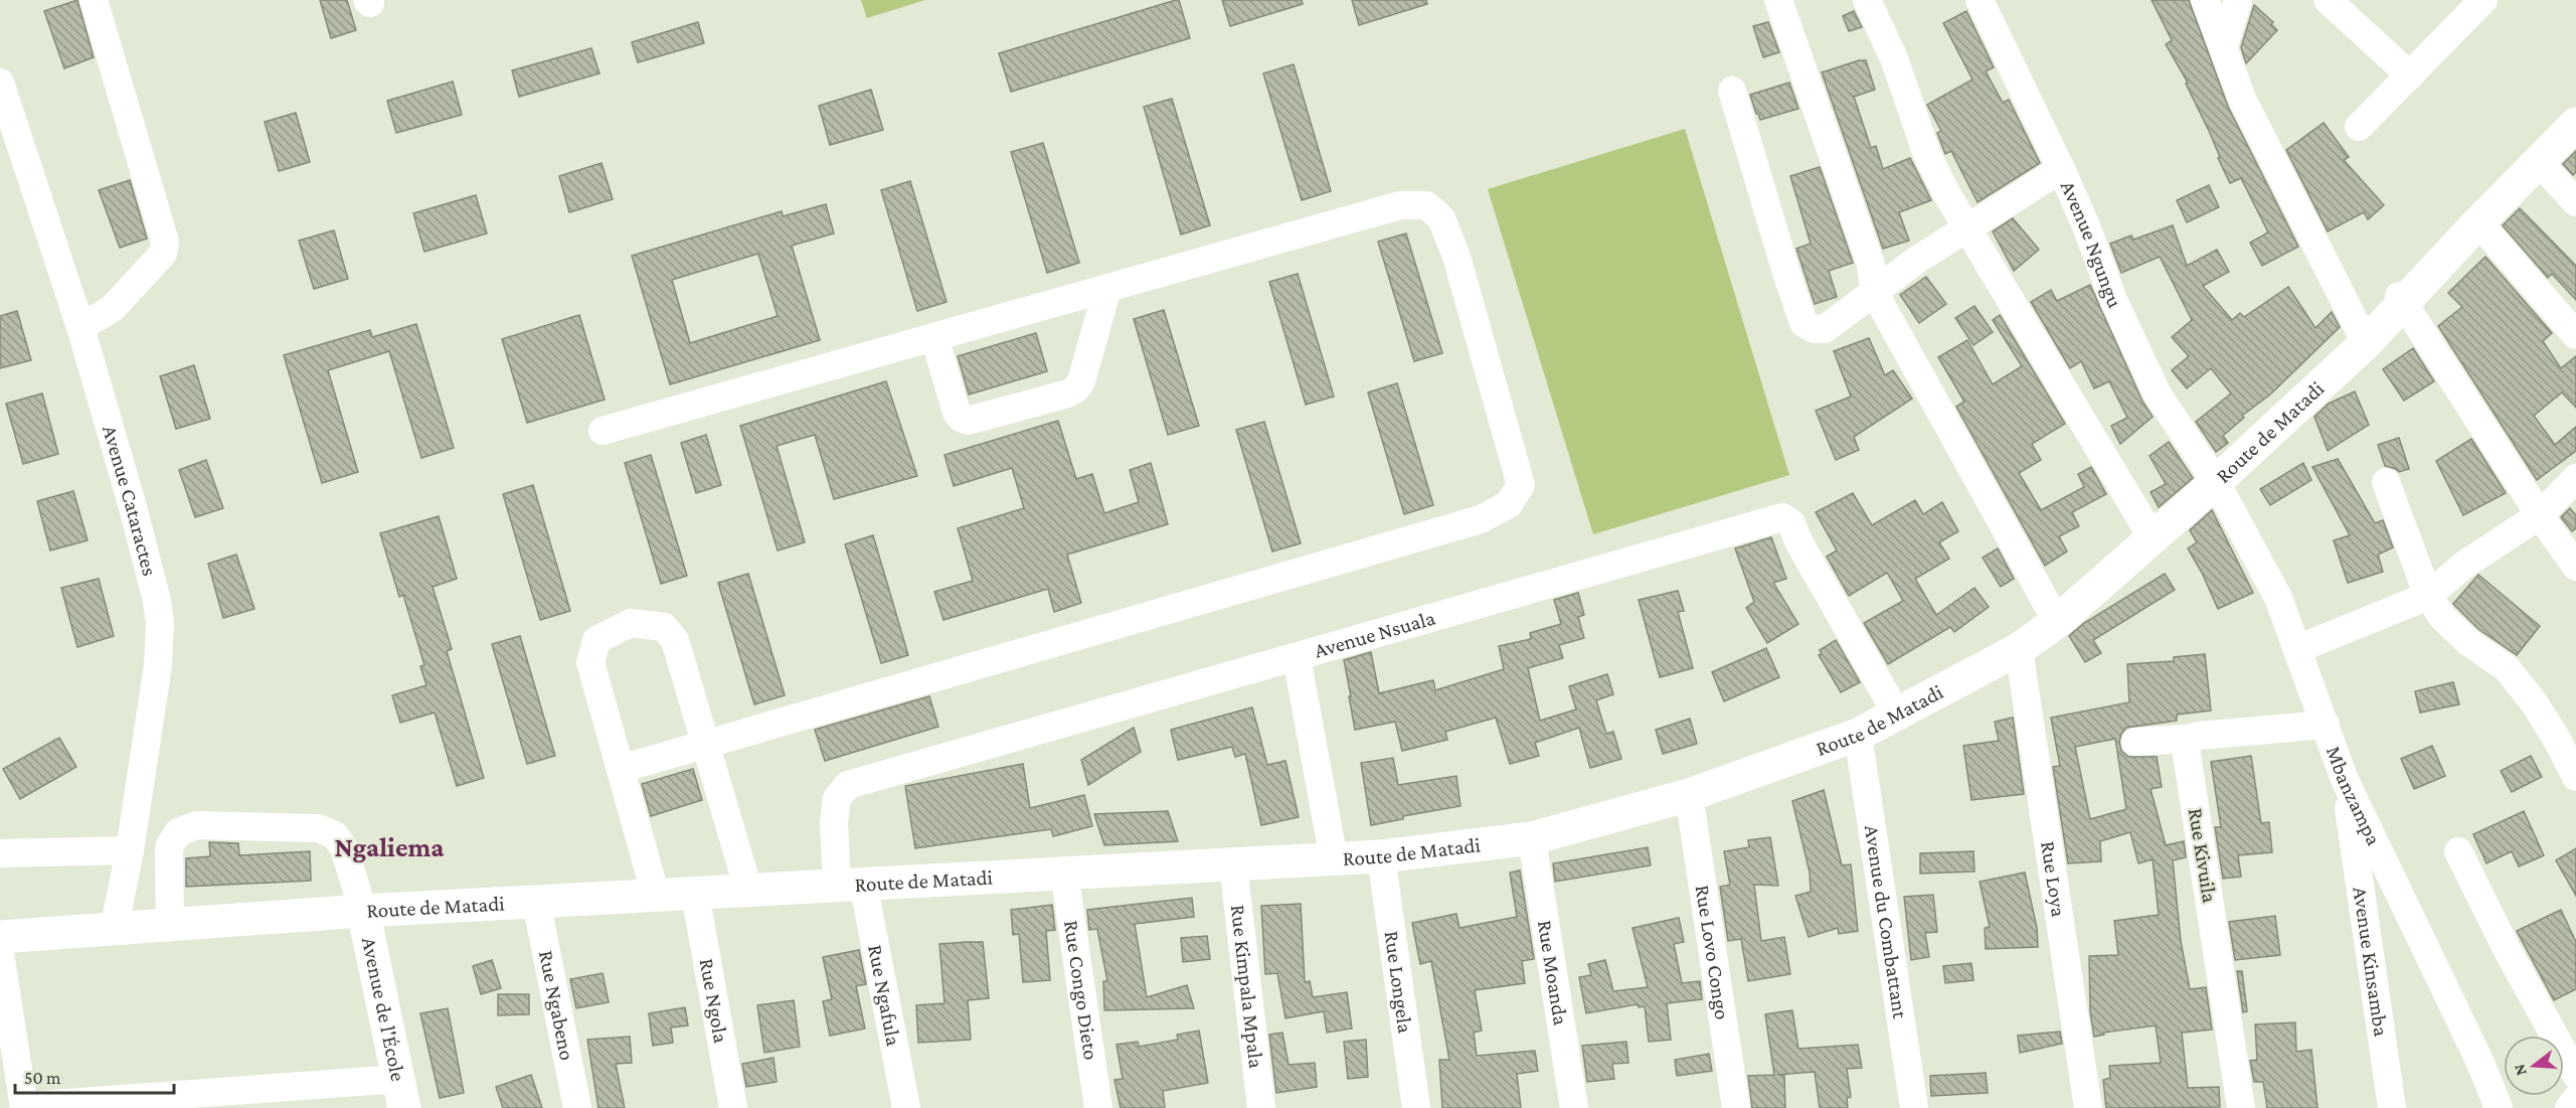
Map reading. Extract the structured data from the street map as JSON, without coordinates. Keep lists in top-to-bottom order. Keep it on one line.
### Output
{"streets":{"main road":["Route de Matadi","Avenue de l'École"],"street":["Avenue Ngungu","Avenue Cataractes","Avenue Nsuala","Mbanzampa","Rue Kivuila","Rue Loya","Avenue du Combattant","Rue Lovo Congo","Avenue Kinsamba","Rue Moanda","Rue Longela","Rue Kimpala Mpala","Rue Congo Dieto","Rue Ngafula","Rue Ngola","Rue Ngabeno"]},"crossings":[["Avenue Ngungu","Route de Matadi"],["Avenue Ngungu","Mbanzampa"],["Route de Matadi","Avenue Cataractes"],["Route de Matadi","Avenue Nsuala"],["Route de Matadi","Mbanzampa"],["Route de Matadi","Rue Loya"],["Route de Matadi","Avenue du Combattant"],["Route de Matadi","Rue Lovo Congo"],["Route de Matadi","Rue Moanda"],["Route de Matadi","Rue Longela"],["Route de Matadi","Rue Kimpala Mpala"],["Route de Matadi","Rue Congo Dieto"],["Route de Matadi","Rue Ngafula"],["Route de Matadi","Rue Ngola"],["Route de Matadi","Rue Ngabeno"],["Route de Matadi","Avenue de l'École"],["Avenue Nsuala","Rue Ngafula"],["Mbanzampa","Avenue Kinsamba"]],"districts":["Ngaliema"],"scale_bar":"50 m","north":"left"}
